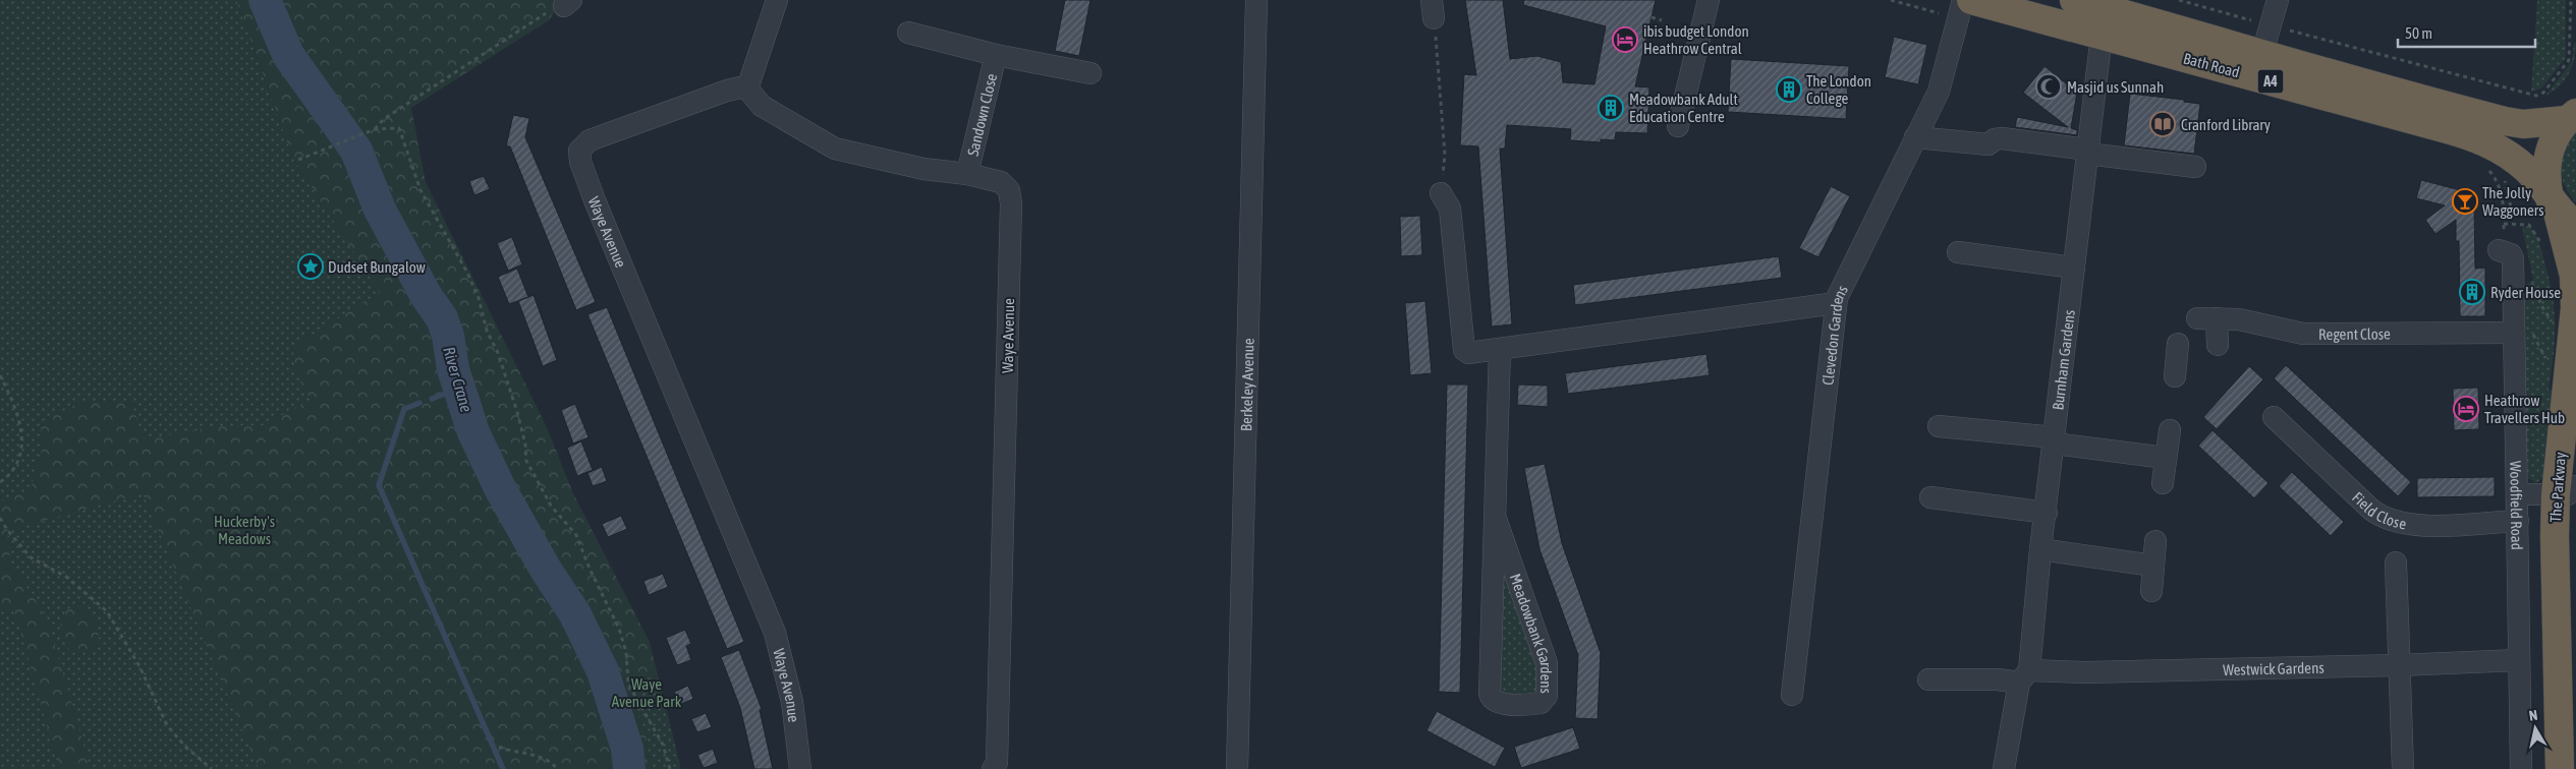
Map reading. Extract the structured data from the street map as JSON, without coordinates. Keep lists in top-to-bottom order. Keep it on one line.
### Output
{"streets":{"highway":["Bath Road","A4","The Parkway"],"street":["Sandown Close","Waye Avenue","Regent Close","Clevedon Gardens","Burnham Gardens","Berkeley Avenue","Woodfield Road","Field Close","Meadowbank Gardens","Westwick Gardens"]},"crossings":[["Bath Road","Burnham Gardens"],["Bath Road","The Parkway"],["Sandown Close","Waye Avenue"],["Regent Close","Woodfield Road"],["Burnham Gardens","Westwick Gardens"],["Woodfield Road","Field Close"],["Woodfield Road","Westwick Gardens"]],"water":["River Crane"],"parks":["Huckerby's Meadows","Waye Avenue Park"],"places":{"hotel":["ibis budget London Heathrow Central","Heathrow Travellers Hub"],"mosque":["Masjid us Sunnah"],"building":["The London College","Meadowbank Adult Education Centre","Ryder House"],"library":["Cranford Library"],"bar":["The Jolly Waggoners"],"place":["Dudset Bungalow"]},"scale_bar":"50 m","north":"top"}
